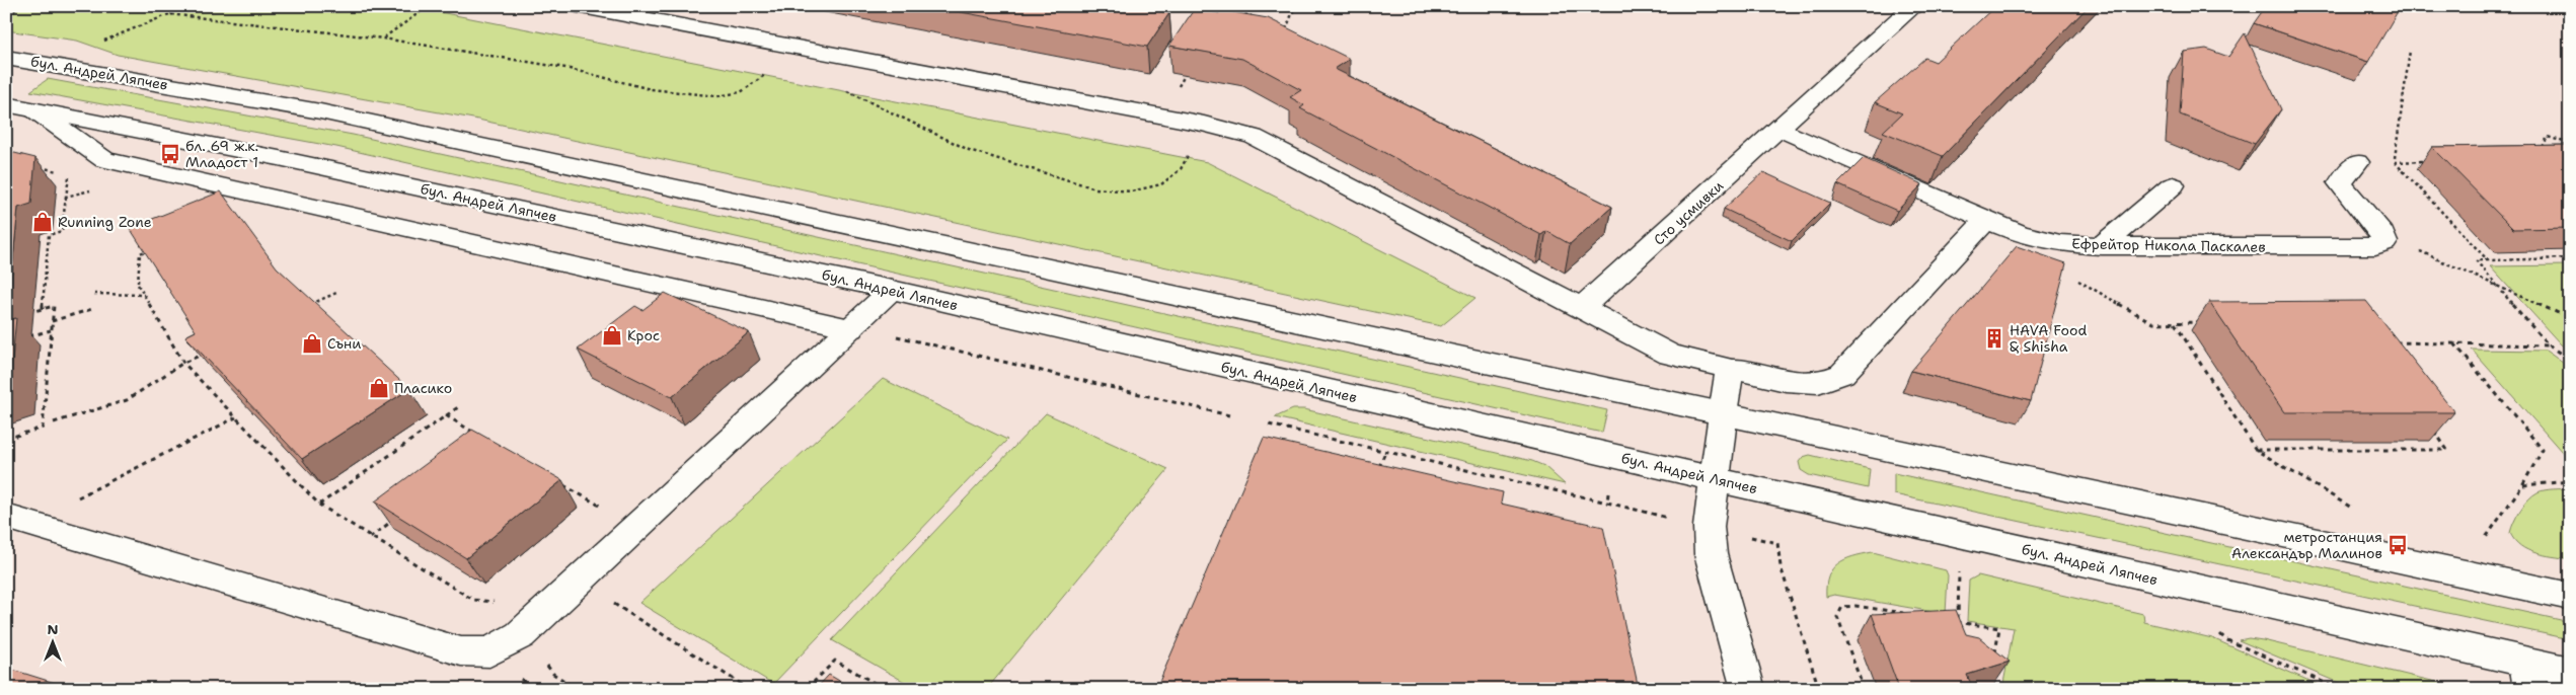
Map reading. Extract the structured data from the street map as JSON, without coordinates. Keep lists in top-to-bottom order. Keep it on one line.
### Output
{"streets":{"main road":["бул. Андрей Ляпчев","Сто усмивки","Ефрейтор Никола Паскалев"]},"crossings":[["Сто усмивки","Ефрейтор Никола Паскалев"]],"places":{"bus stop":["бл. 69 ж.к. Младост 1","метростанция Александър Малинов"],"shop":["Running Zone","Крос","Съни","Пласико"],"building":["HAVA Food & Shisha"]},"north":"top"}
